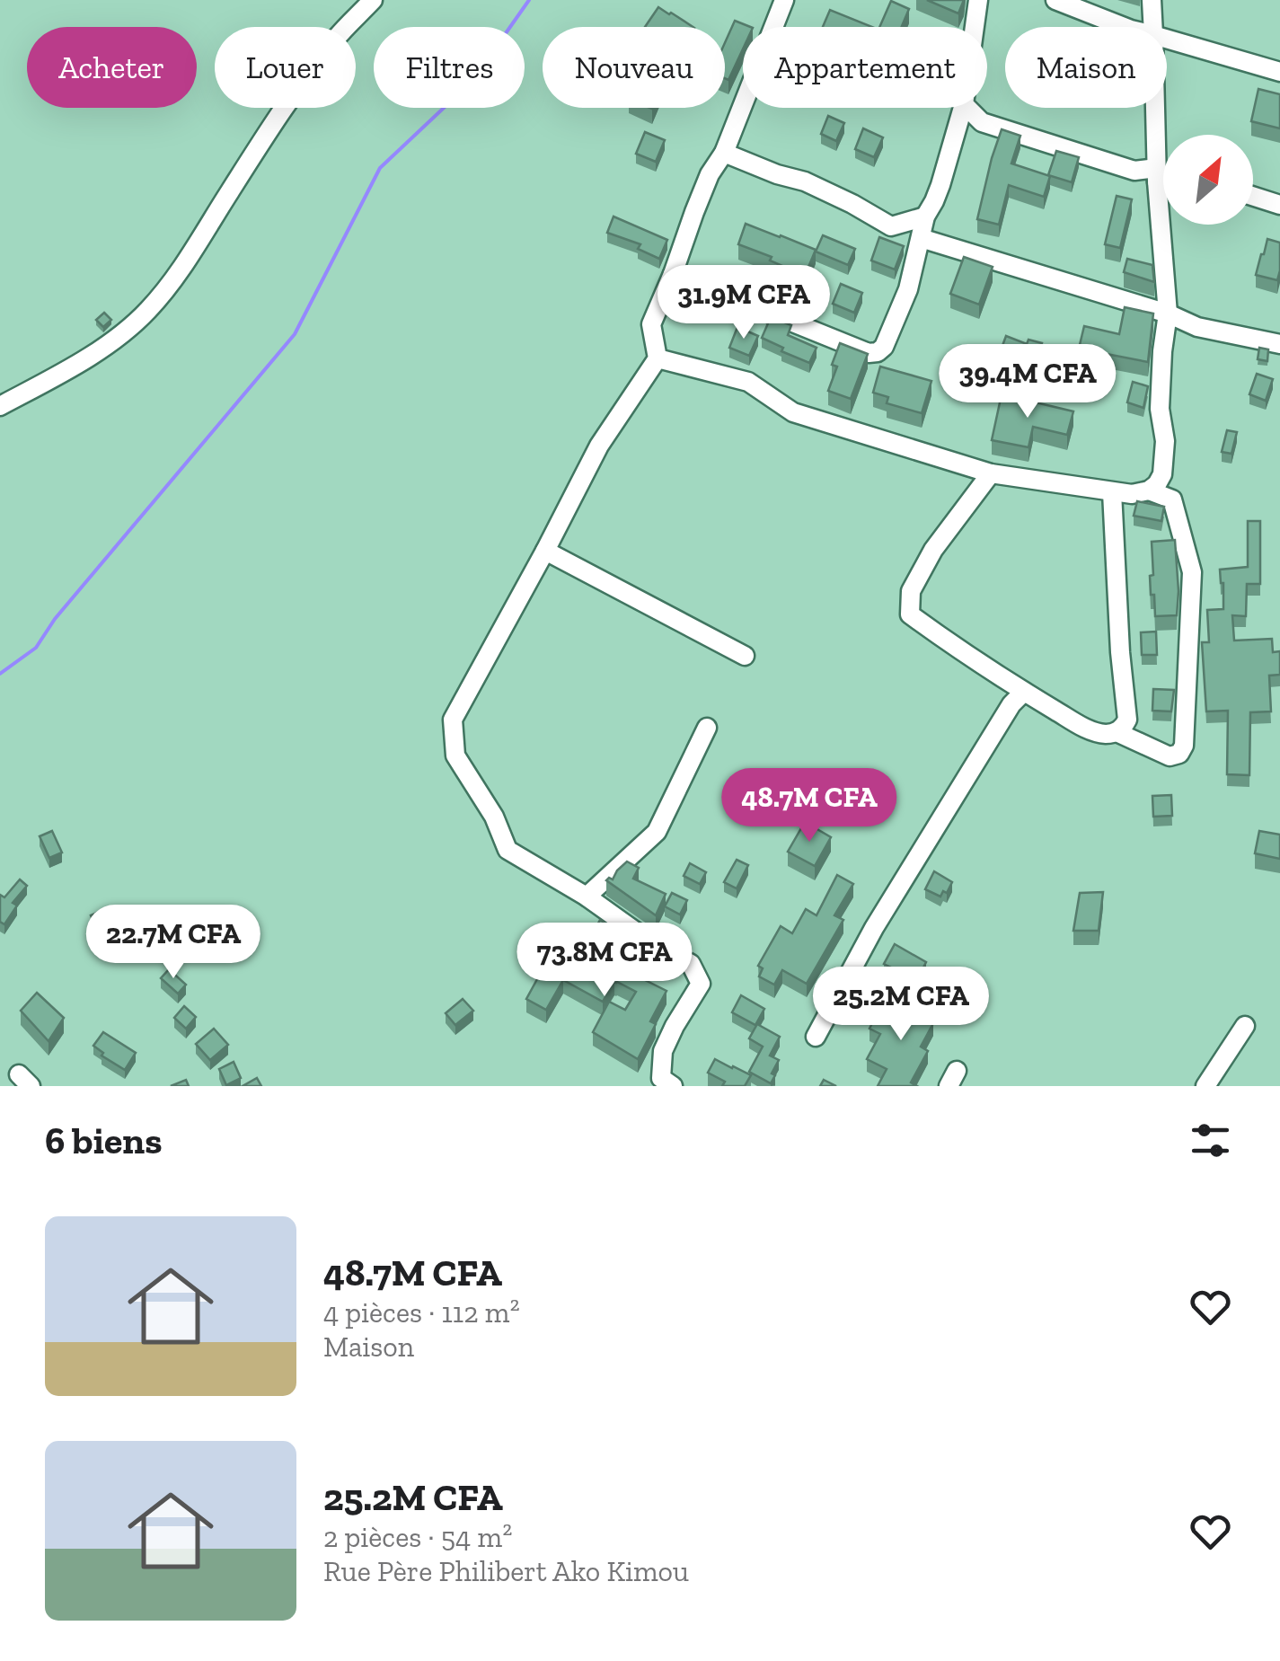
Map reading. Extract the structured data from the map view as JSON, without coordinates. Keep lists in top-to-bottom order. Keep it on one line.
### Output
{"north":"top right","page":{"chip":["Acheter","Louer","Filtres","Nouveau","Appartement","Maison"],"price":["31.9M CFA","39.4M CFA","48.7M CFA","22.7M CFA","73.8M CFA","25.2M CFA"],"heading":"6 biens","list":[{"name":"48.7M CFA","note":"4 pièces · 112 m² · Maison"},{"name":"25.2M CFA","note":"2 pièces · 54 m² · Rue Père Philibert Ako Kimou"}]}}
